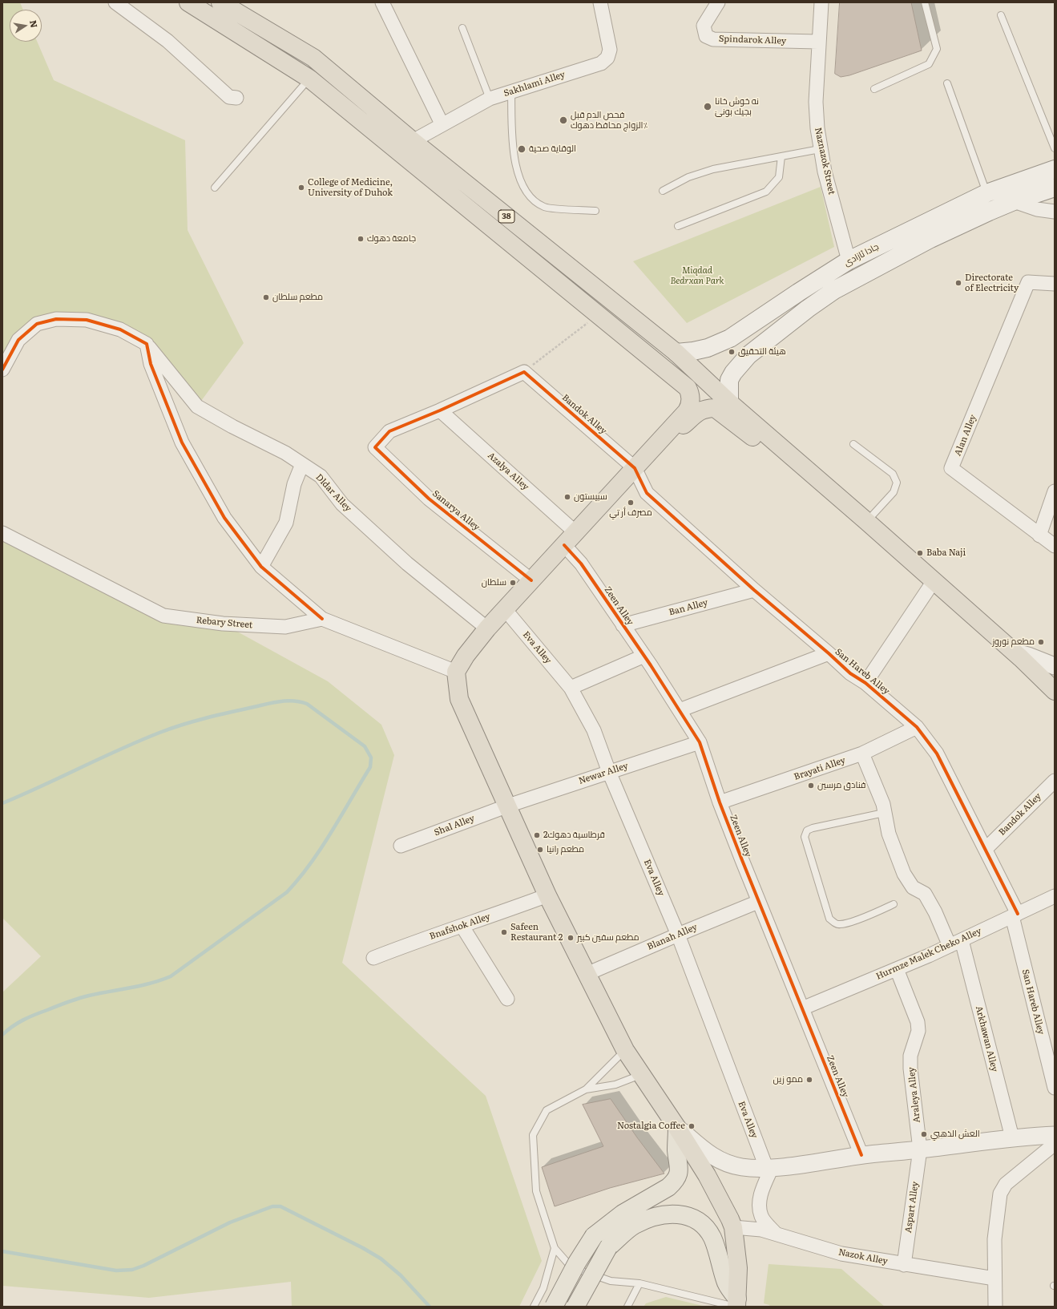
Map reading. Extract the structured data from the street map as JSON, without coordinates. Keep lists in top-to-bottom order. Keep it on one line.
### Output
{"streets":{"highway":["38"],"main road":["جادا ئازادی"],"street":["Spindarok Alley","Sakhlami Alley","Naznazok Street","Bandok Alley","Alan Alley","Azalya Alley","Dldar Alley","Sanarya Alley","Zeen Alley","Ban Alley","Rebary Street","Eva Alley","San Hareb Alley","Brayati Alley","Newar Alley","Shal Alley","Bnafshok Alley","Blanah Alley","Hurmze Malek Cheko Alley","Arkhawan Alley","Araleya Alley","Aspart Alley","Nazok Alley"]},"crossings":[["Spindarok Alley","Naznazok Street"],["Sakhlami Alley","38"],["Naznazok Street","جادا ئازادی"],["38","جادا ئازادی"],["Bandok Alley","San Hareb Alley"],["Azalya Alley","Sanarya Alley"],["Azalya Alley","Zeen Alley"],["Zeen Alley","Ban Alley"],["Zeen Alley","Brayati Alley"],["Zeen Alley","Newar Alley"],["Zeen Alley","Blanah Alley"],["Zeen Alley","Hurmze Malek Cheko Alley"],["Ban Alley","San Hareb Alley"],["Eva Alley","Newar Alley"],["Eva Alley","Blanah Alley"],["San Hareb Alley","Brayati Alley"],["San Hareb Alley","Hurmze Malek Cheko Alley"],["Brayati Alley","Arkhawan Alley"],["Newar Alley","Shal Alley"],["Hurmze Malek Cheko Alley","Arkhawan Alley"],["Hurmze Malek Cheko Alley","Araleya Alley"],["Araleya Alley","Aspart Alley"],["Aspart Alley","Nazok Alley"]],"parks":["Miqdad Bedrxan Park"],"places":["نه خوش خانا بجيك بونىَ","فحص الدم قبل الزواج محافظ دهوك٪","الوقایة صحیة","College of Medicine, University of Duhok","جامعة دهوك","Directorate of Electricity","مطعم سلطان","هيئة التحقيق","سبيستون","مصرف أر تي","Baba Naji","سلطان","مطعم نوروز","فنادق مرسين","قرطاسية دهوك2","مطعم رانيا","Safeen Restaurant 2","مطعم سفين كبير","ممو زين","Nostalgia Coffee","العش الذهبي"],"north":"right"}
